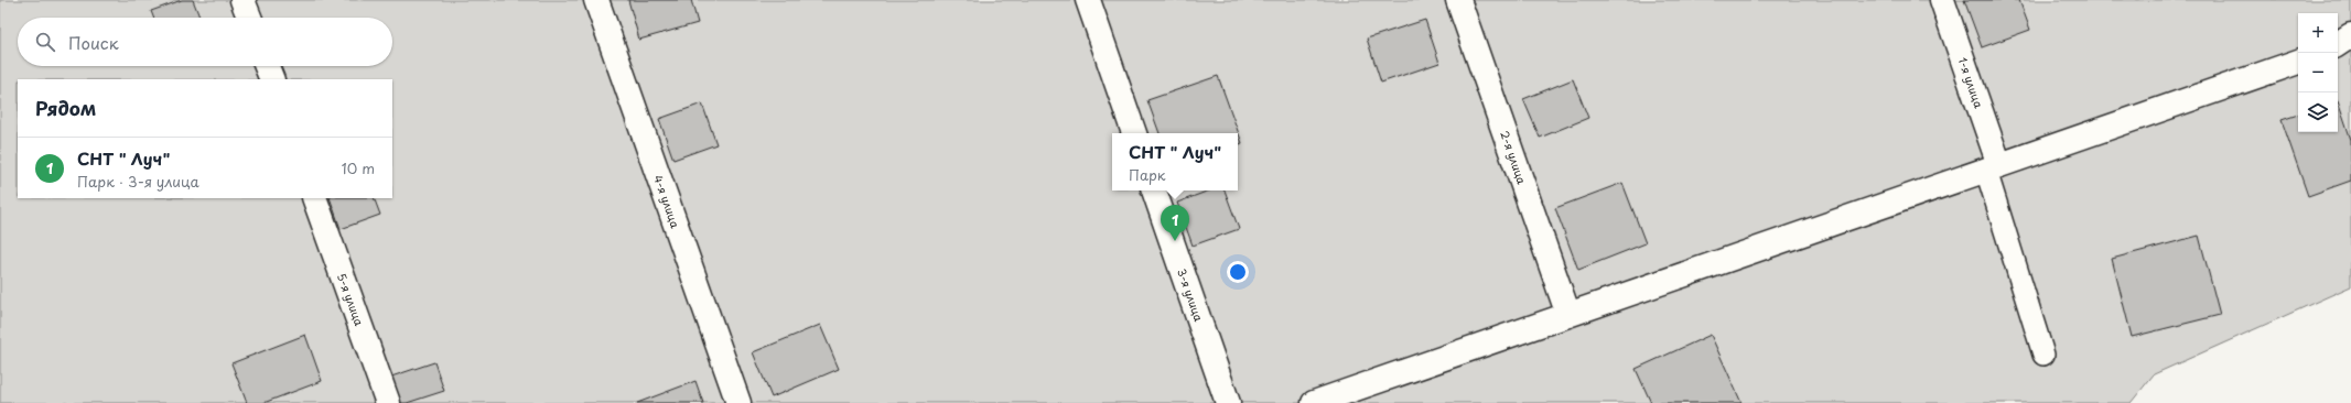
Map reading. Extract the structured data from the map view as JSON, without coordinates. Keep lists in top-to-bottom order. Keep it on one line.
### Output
{"streets":{"street":["1-я улица","2-я улица","4-я улица","3-я улица","5-я улица"]},"page":{"map_buttons":["+","−"],"search":"Поиск","heading":"Рядом","popup":["СНТ \" Луч\"","Парк"],"list":[{"mark":"1","name":"СНТ \" Луч\"","note":"Парк · 3-я улица","value":"10 m"}],"pins":"1"}}
